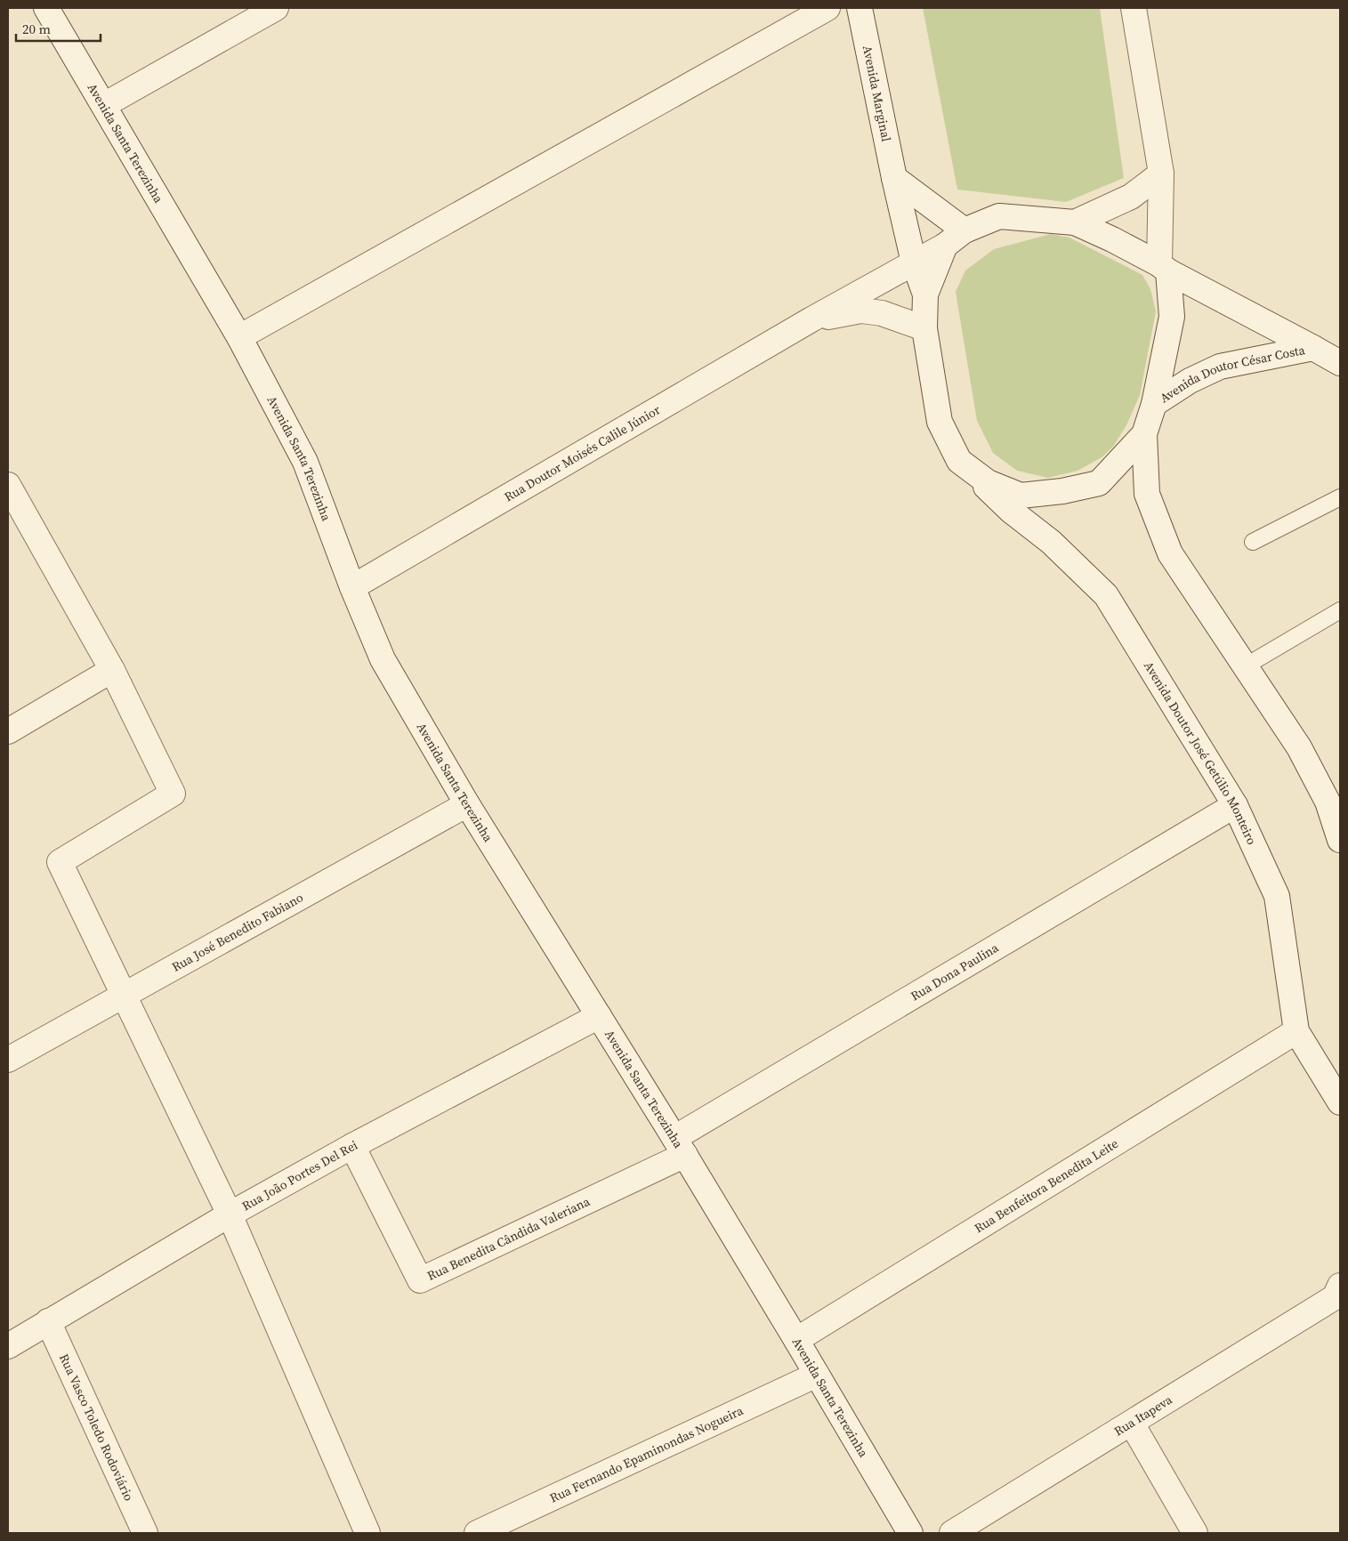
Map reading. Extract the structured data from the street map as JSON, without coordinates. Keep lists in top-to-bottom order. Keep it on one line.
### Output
{"streets":{"street":["Avenida Marginal","Avenida Santa Terezinha","Avenida Doutor César Costa","Rua Doutor Moisés Calile Júnior","Avenida Doutor José Getúlio Monteiro","Rua José Benedito Fabiano","Rua Dona Paulina","Rua João Portes Del Rei","Rua Benfeitora Benedita Leite","Rua Benedita Cândida Valeriana","Rua Itapeva","Rua Vasco Toledo Rodoviário","Rua Fernando Epaminondas Nogueira"]},"crossings":[["Avenida Marginal","Rua Doutor Moisés Calile Júnior"],["Avenida Santa Terezinha","Rua Doutor Moisés Calile Júnior"],["Avenida Santa Terezinha","Rua José Benedito Fabiano"],["Avenida Santa Terezinha","Rua Dona Paulina"],["Avenida Santa Terezinha","Rua João Portes Del Rei"],["Avenida Santa Terezinha","Rua Benfeitora Benedita Leite"],["Avenida Santa Terezinha","Rua Benedita Cândida Valeriana"],["Avenida Santa Terezinha","Rua Fernando Epaminondas Nogueira"],["Avenida Doutor César Costa","Rua Doutor Moisés Calile Júnior"],["Avenida Doutor José Getúlio Monteiro","Rua Dona Paulina"],["Avenida Doutor José Getúlio Monteiro","Rua Benfeitora Benedita Leite"],["Rua Dona Paulina","Rua Benedita Cândida Valeriana"],["Rua João Portes Del Rei","Rua Benedita Cândida Valeriana"],["Rua João Portes Del Rei","Rua Vasco Toledo Rodoviário"]],"scale_bar":"20 m"}
